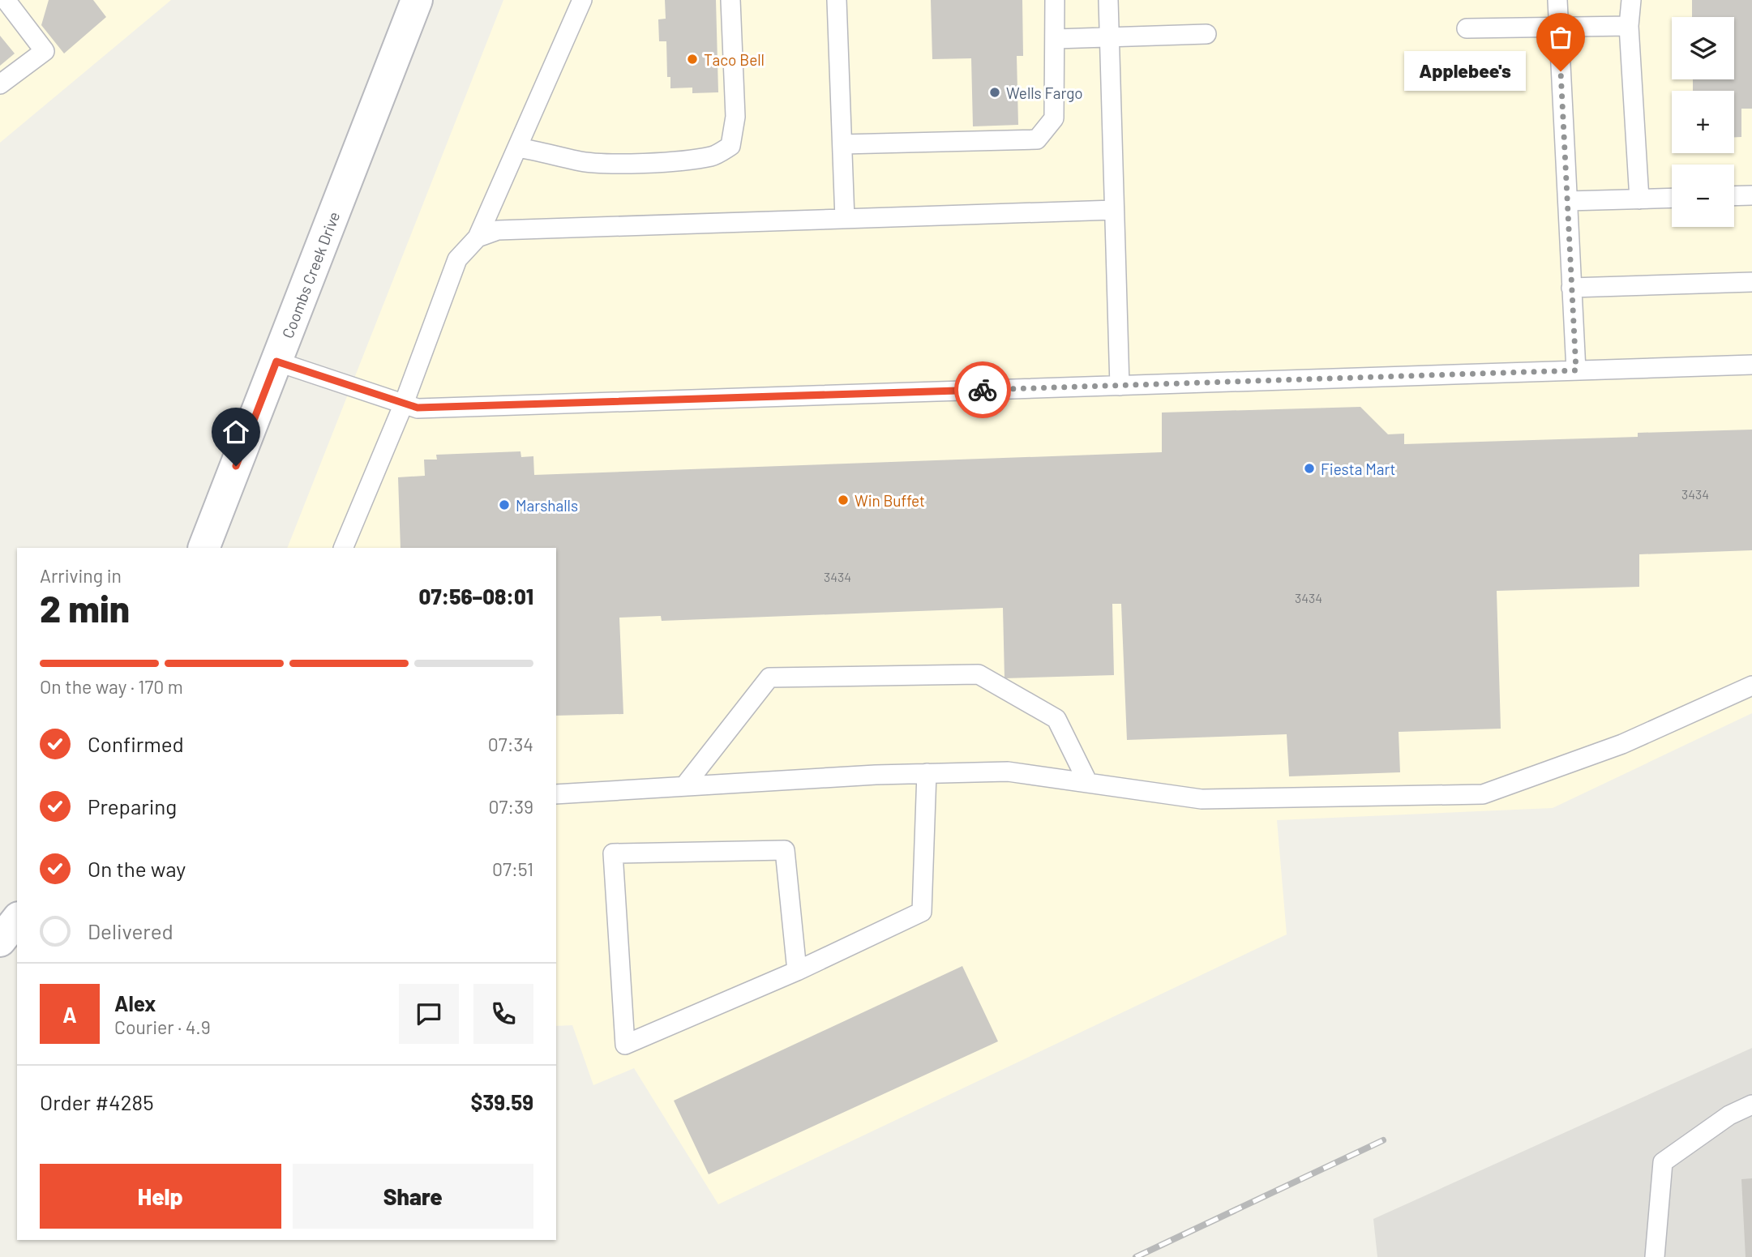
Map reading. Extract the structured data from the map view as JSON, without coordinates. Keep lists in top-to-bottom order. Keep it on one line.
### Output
{"streets":{"street":["Coombs Creek Drive"]},"places":["Taco Bell","Applebee's","Wells Fargo","Fiesta Mart","Win Buffet","Marshalls"],"house_numbers":["3434","3434","3434"],"page":{"map_buttons":["+","−"],"bubble":"Applebee's","heading":["2 min","Arriving in","07:56–08:01"],"panel":["Alex","Courier · 4.9","Order #4285","$39.59"],"bar":"On the way · 170 m","list":[["Confirmed","07:34"],["Preparing","07:39"],["On the way","07:51"],"Delivered"],"round":"A","buttons":["Help","Share"]}}
